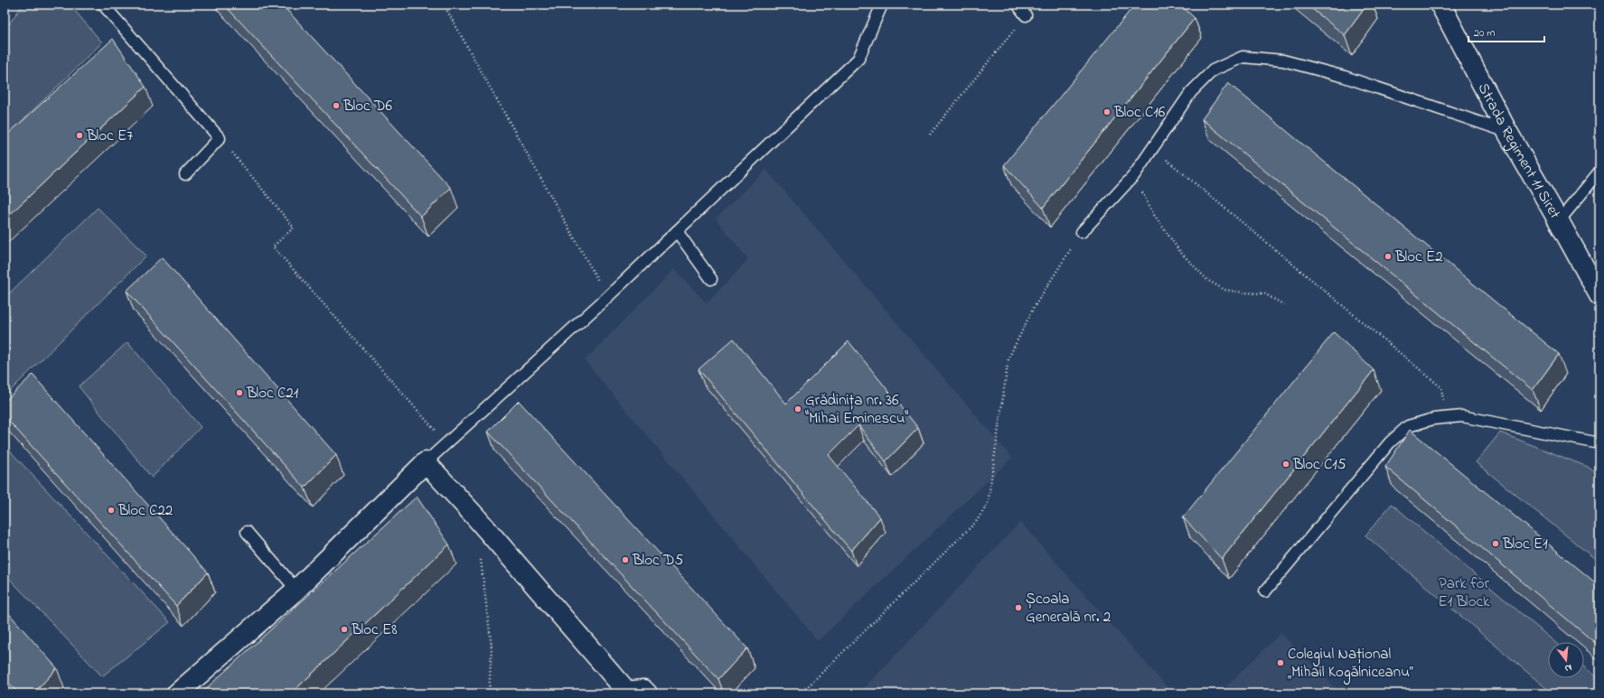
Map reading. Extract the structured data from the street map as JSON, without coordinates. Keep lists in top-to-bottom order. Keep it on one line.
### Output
{"streets":{"street":["Strada Regiment 11 Siret"]},"parks":["Park for E1 Block"],"places":["Bloc D6","Bloc C16","Bloc E7","Bloc E2","Bloc C21","Grădinița nr. 36 \"Mihai Eminescu\"","Bloc C15","Bloc C22","Bloc E1","Bloc D5","Școala Generală nr. 2","Bloc E8","Colegiul Național „Mihail Kogălniceanu”"],"scale_bar":"20 m","north":"bottom"}
